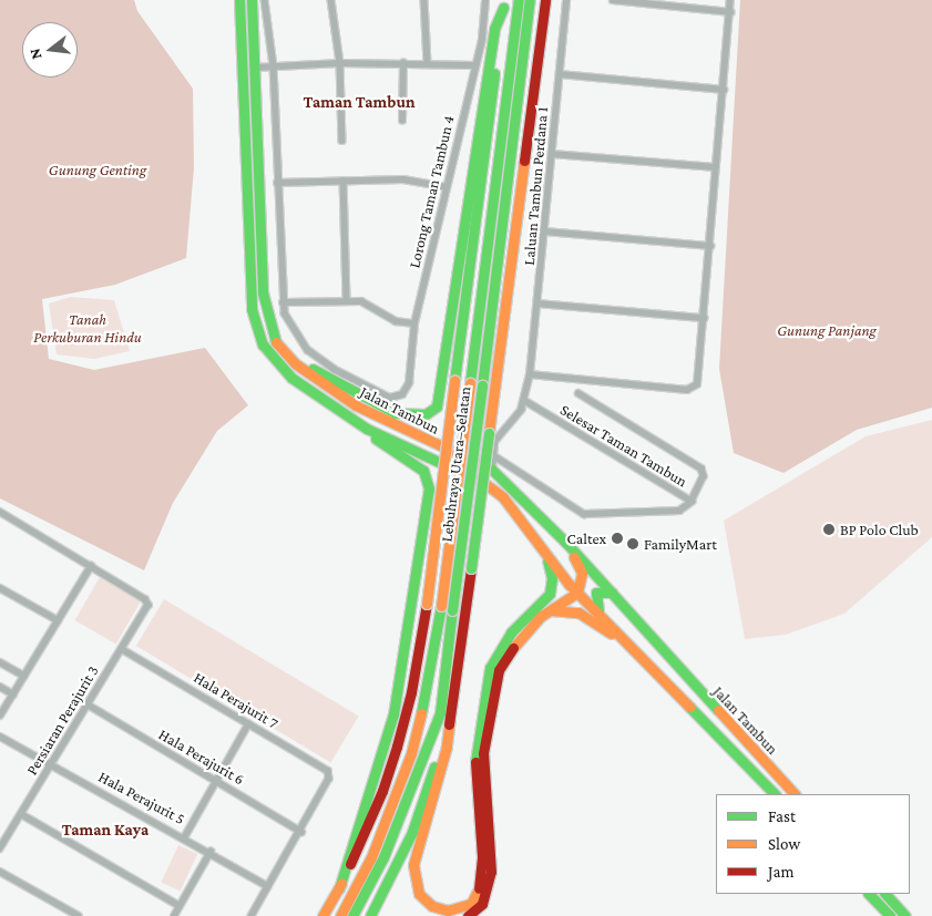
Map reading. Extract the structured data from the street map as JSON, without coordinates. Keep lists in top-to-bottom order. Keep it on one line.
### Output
{"streets":{"main road":["Jalan Tambun","Lebuhraya Utara–Selatan"],"street":["Laluan Tambun Perdana 1","Lorong Taman Tambun 4","Selesar Taman Tambun","Hala Perajurit 7","Persiaran Perajurit 3","Hala Perajurit 6","Hala Perajurit 5"]},"crossings":[["Laluan Tambun Perdana 1","Jalan Tambun"],["Laluan Tambun Perdana 1","Selesar Taman Tambun"],["Hala Perajurit 7","Persiaran Perajurit 3"],["Hala Perajurit 7","Hala Perajurit 6"],["Persiaran Perajurit 3","Hala Perajurit 6"],["Persiaran Perajurit 3","Hala Perajurit 5"]],"districts":["Taman Tambun","Taman Kaya"],"parks":["Gunung Genting","Tanah Perkuburan Hindu","Gunung Panjang"],"places":["BP Polo Club","Caltex","FamilyMart"],"legend":["Fast","Slow","Jam"],"north":"left"}
